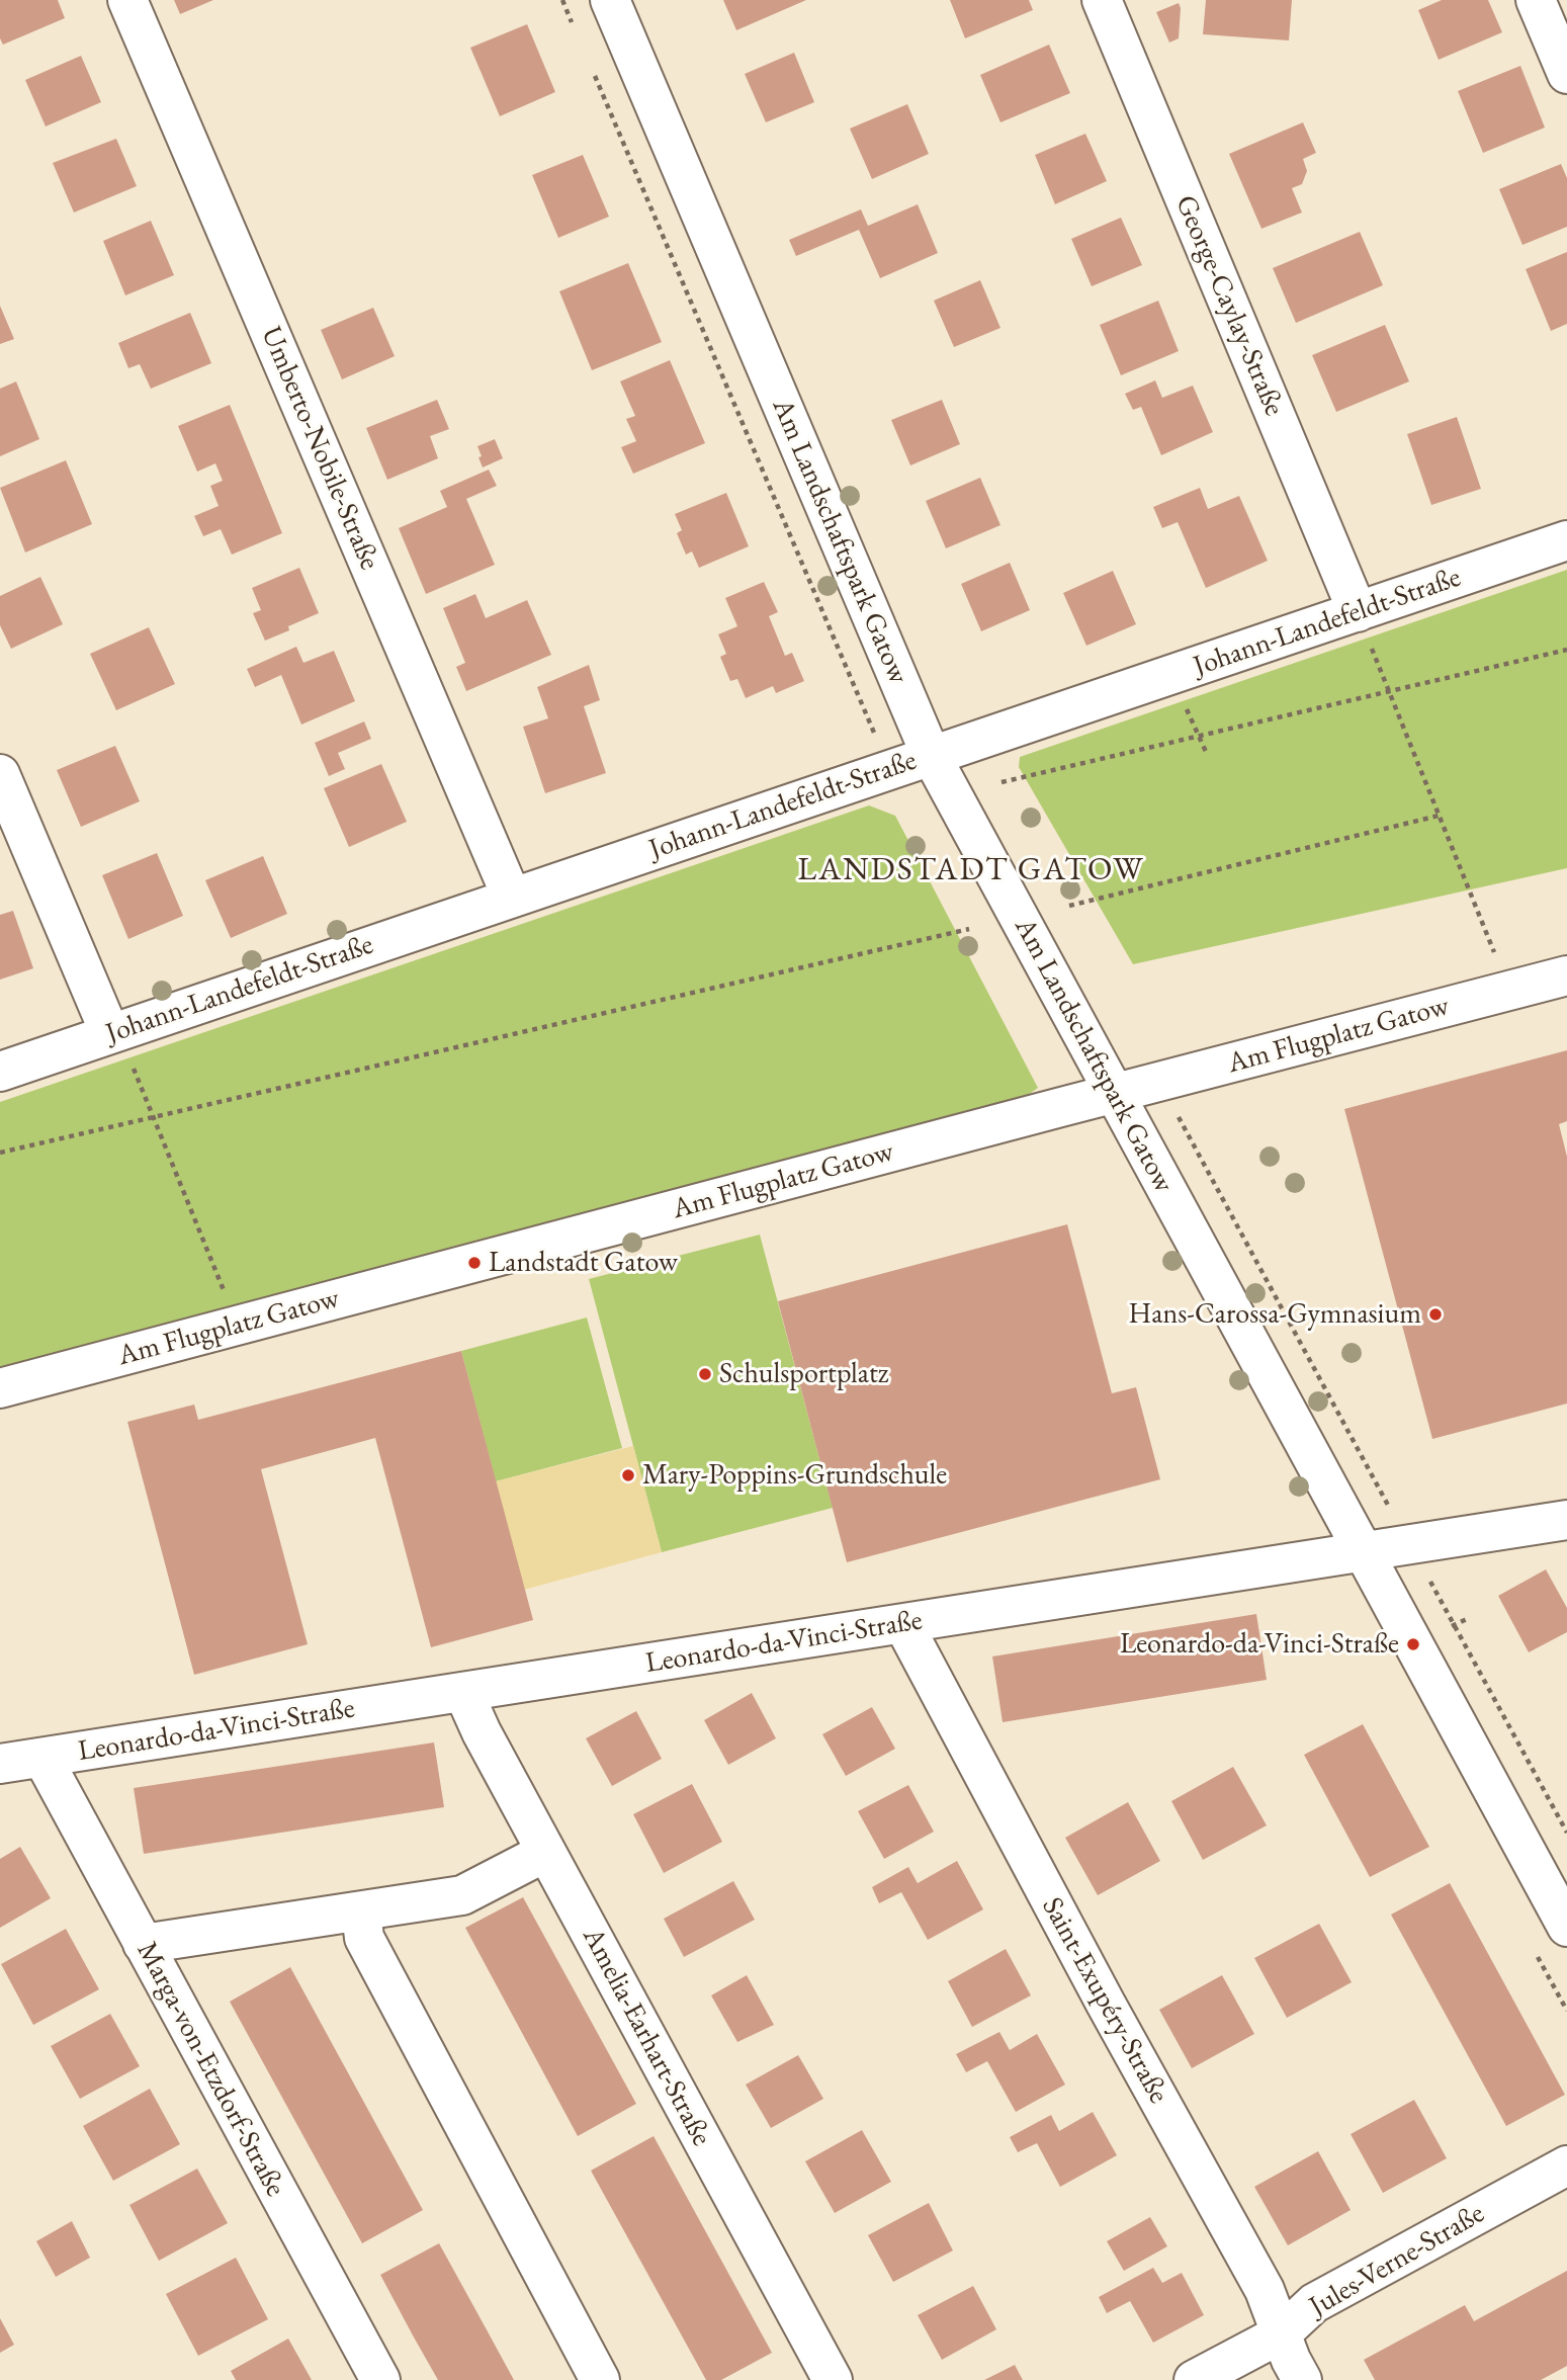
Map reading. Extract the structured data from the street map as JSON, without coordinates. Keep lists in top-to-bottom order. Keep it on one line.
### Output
{"streets":{"street":["George-Caylay-Straße","Umberto-Nobile-Straße","Am Landschaftspark Gatow","Johann-Landefeldt-Straße","Am Flugplatz Gatow","Leonardo-da-Vinci-Straße","Saint-Exupéry-Straße","Amelia-Earhart-Straße","Marga-von-Etzdorf-Straße","Jules-Verne-Straße"]},"crossings":[["George-Caylay-Straße","Johann-Landefeldt-Straße"],["Umberto-Nobile-Straße","Johann-Landefeldt-Straße"],["Am Landschaftspark Gatow","Johann-Landefeldt-Straße"],["Am Landschaftspark Gatow","Am Flugplatz Gatow"],["Am Landschaftspark Gatow","Leonardo-da-Vinci-Straße"],["Leonardo-da-Vinci-Straße","Saint-Exupéry-Straße"],["Leonardo-da-Vinci-Straße","Amelia-Earhart-Straße"],["Leonardo-da-Vinci-Straße","Marga-von-Etzdorf-Straße"],["Saint-Exupéry-Straße","Jules-Verne-Straße"]],"districts":["LANDSTADT GATOW"],"places":["Landstadt Gatow","Hans-Carossa-Gymnasium","Schulsportplatz","Mary-Poppins-Grundschule","Leonardo-da-Vinci-Straße"]}
